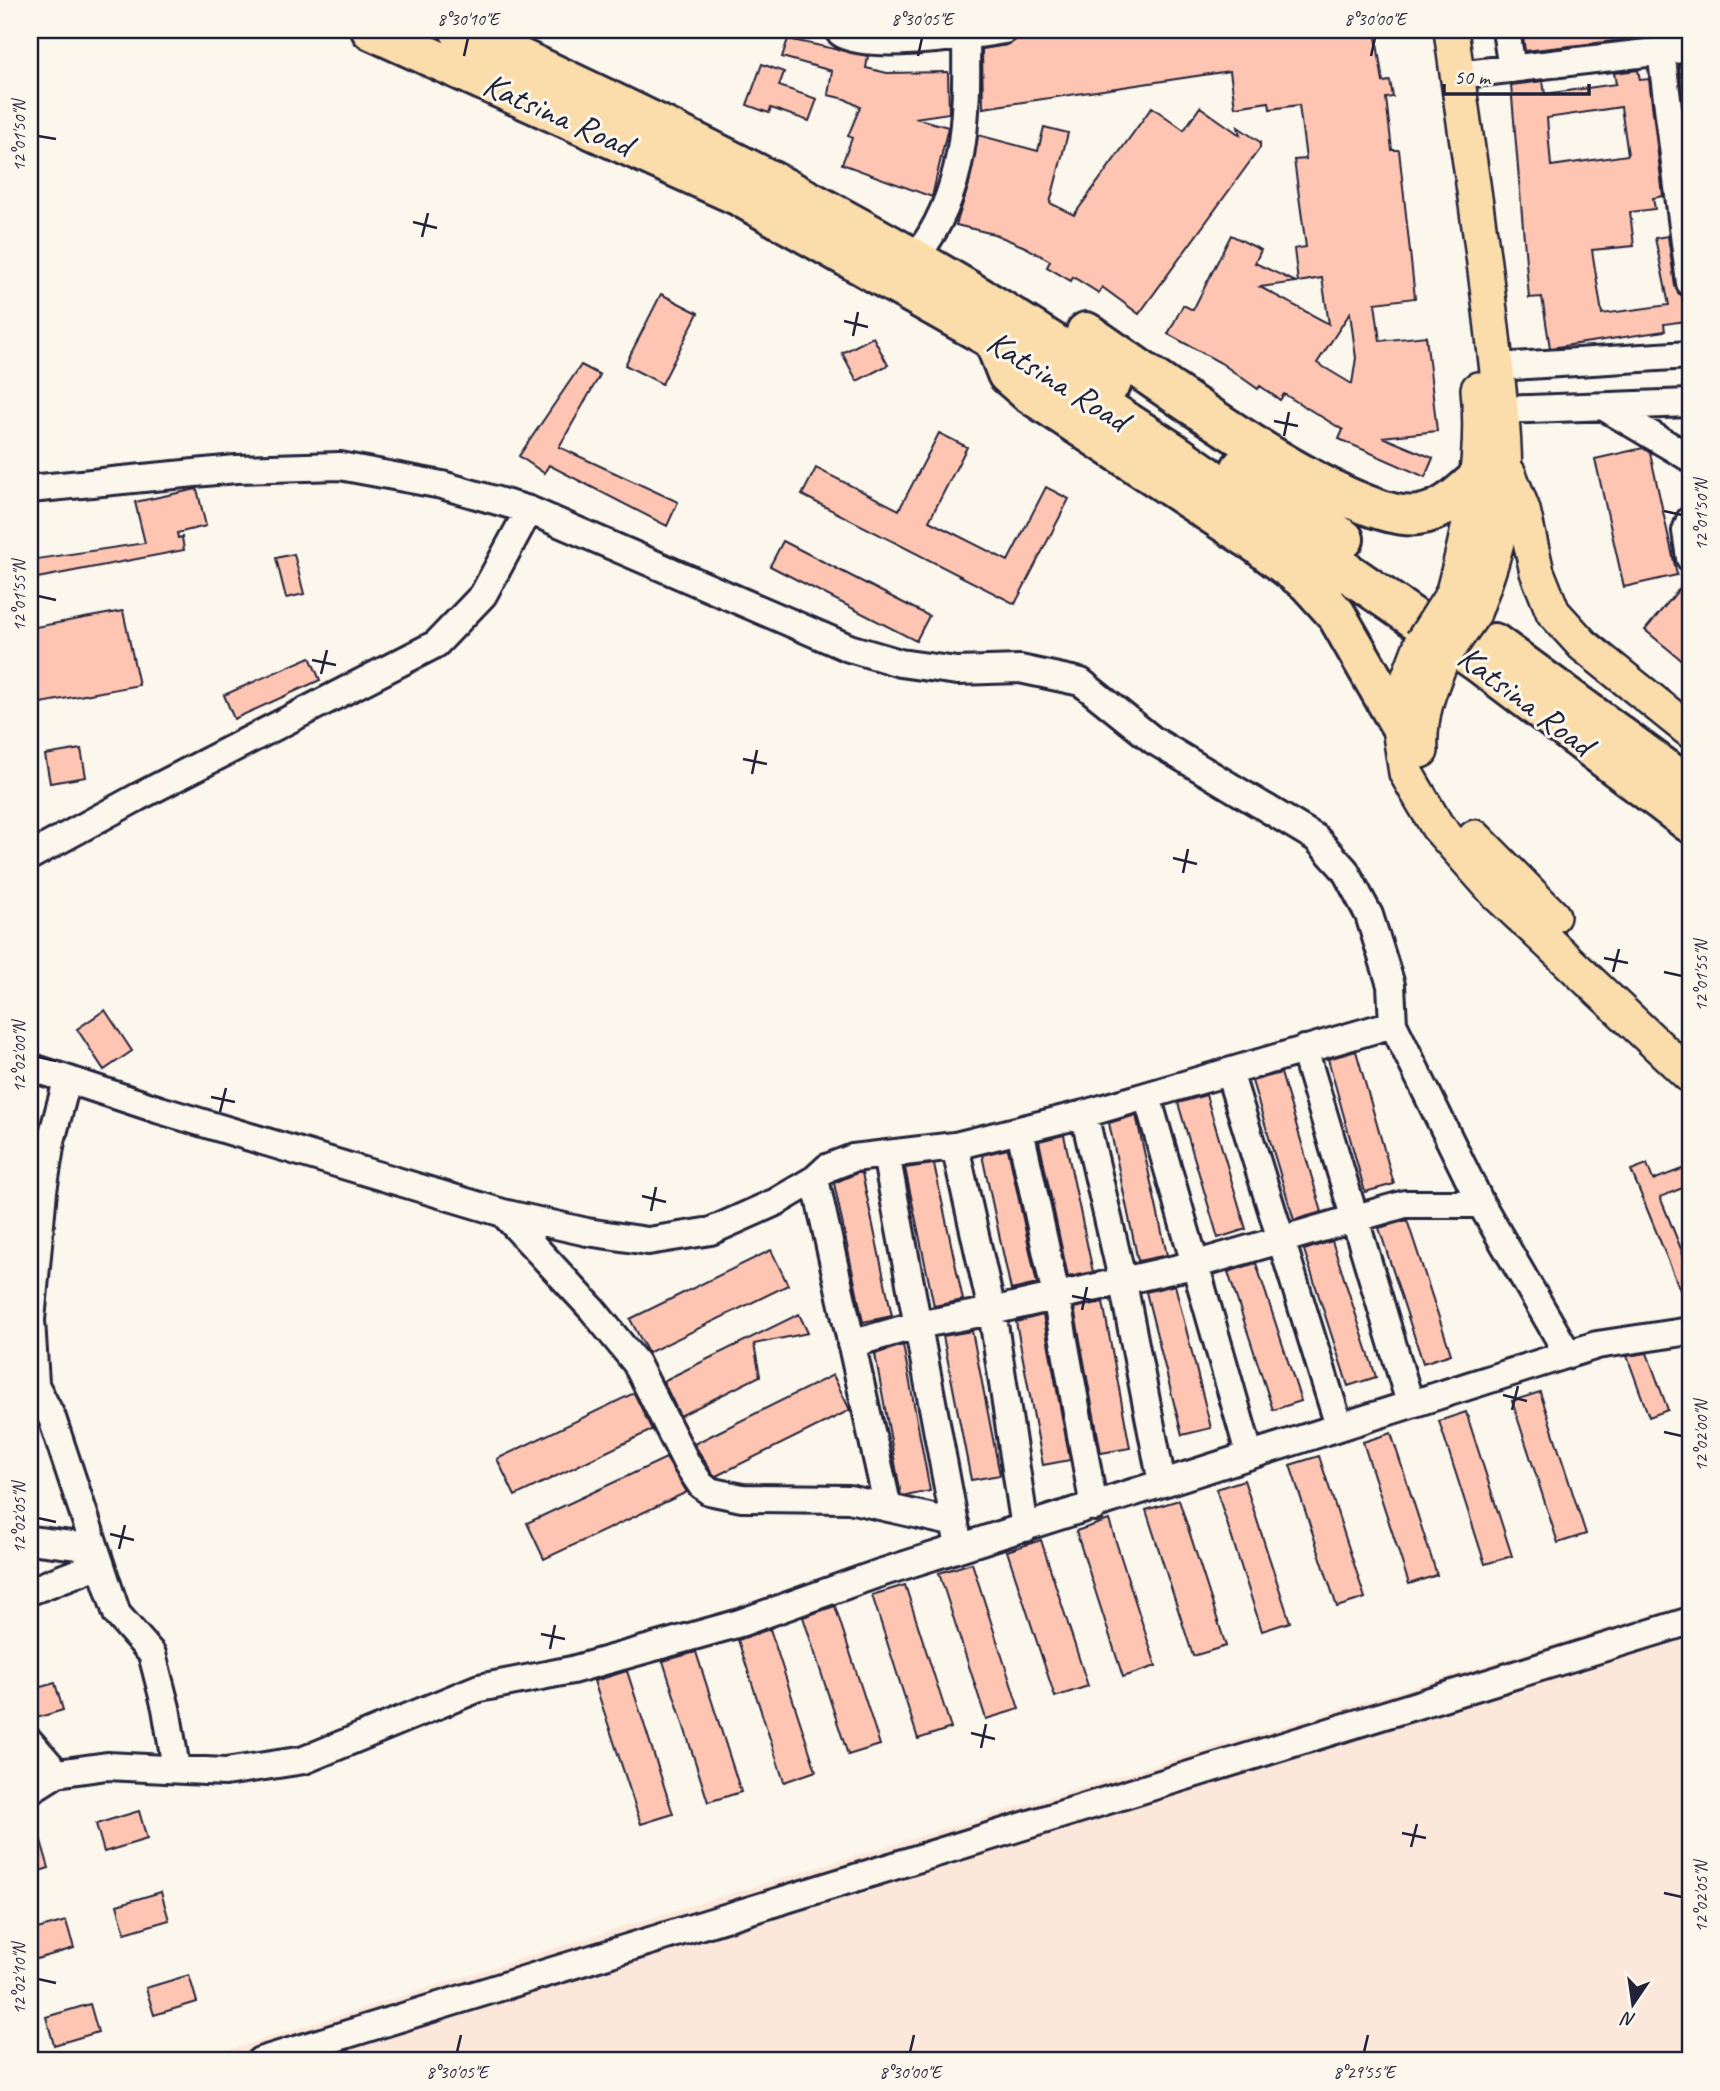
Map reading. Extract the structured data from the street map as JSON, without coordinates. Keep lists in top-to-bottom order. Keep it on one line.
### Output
{"streets":{"highway":["Katsina Road"]},"scale_bar":"50 m","north":"bottom","coordinates":["8°30'10\"E","8°30'05\"E","8°30'00\"E","12°01'50\"N","12°01'55\"N","12°02'00\"N","12°02'05\"N","12°02'10\"N","8°29'55\"E"]}
